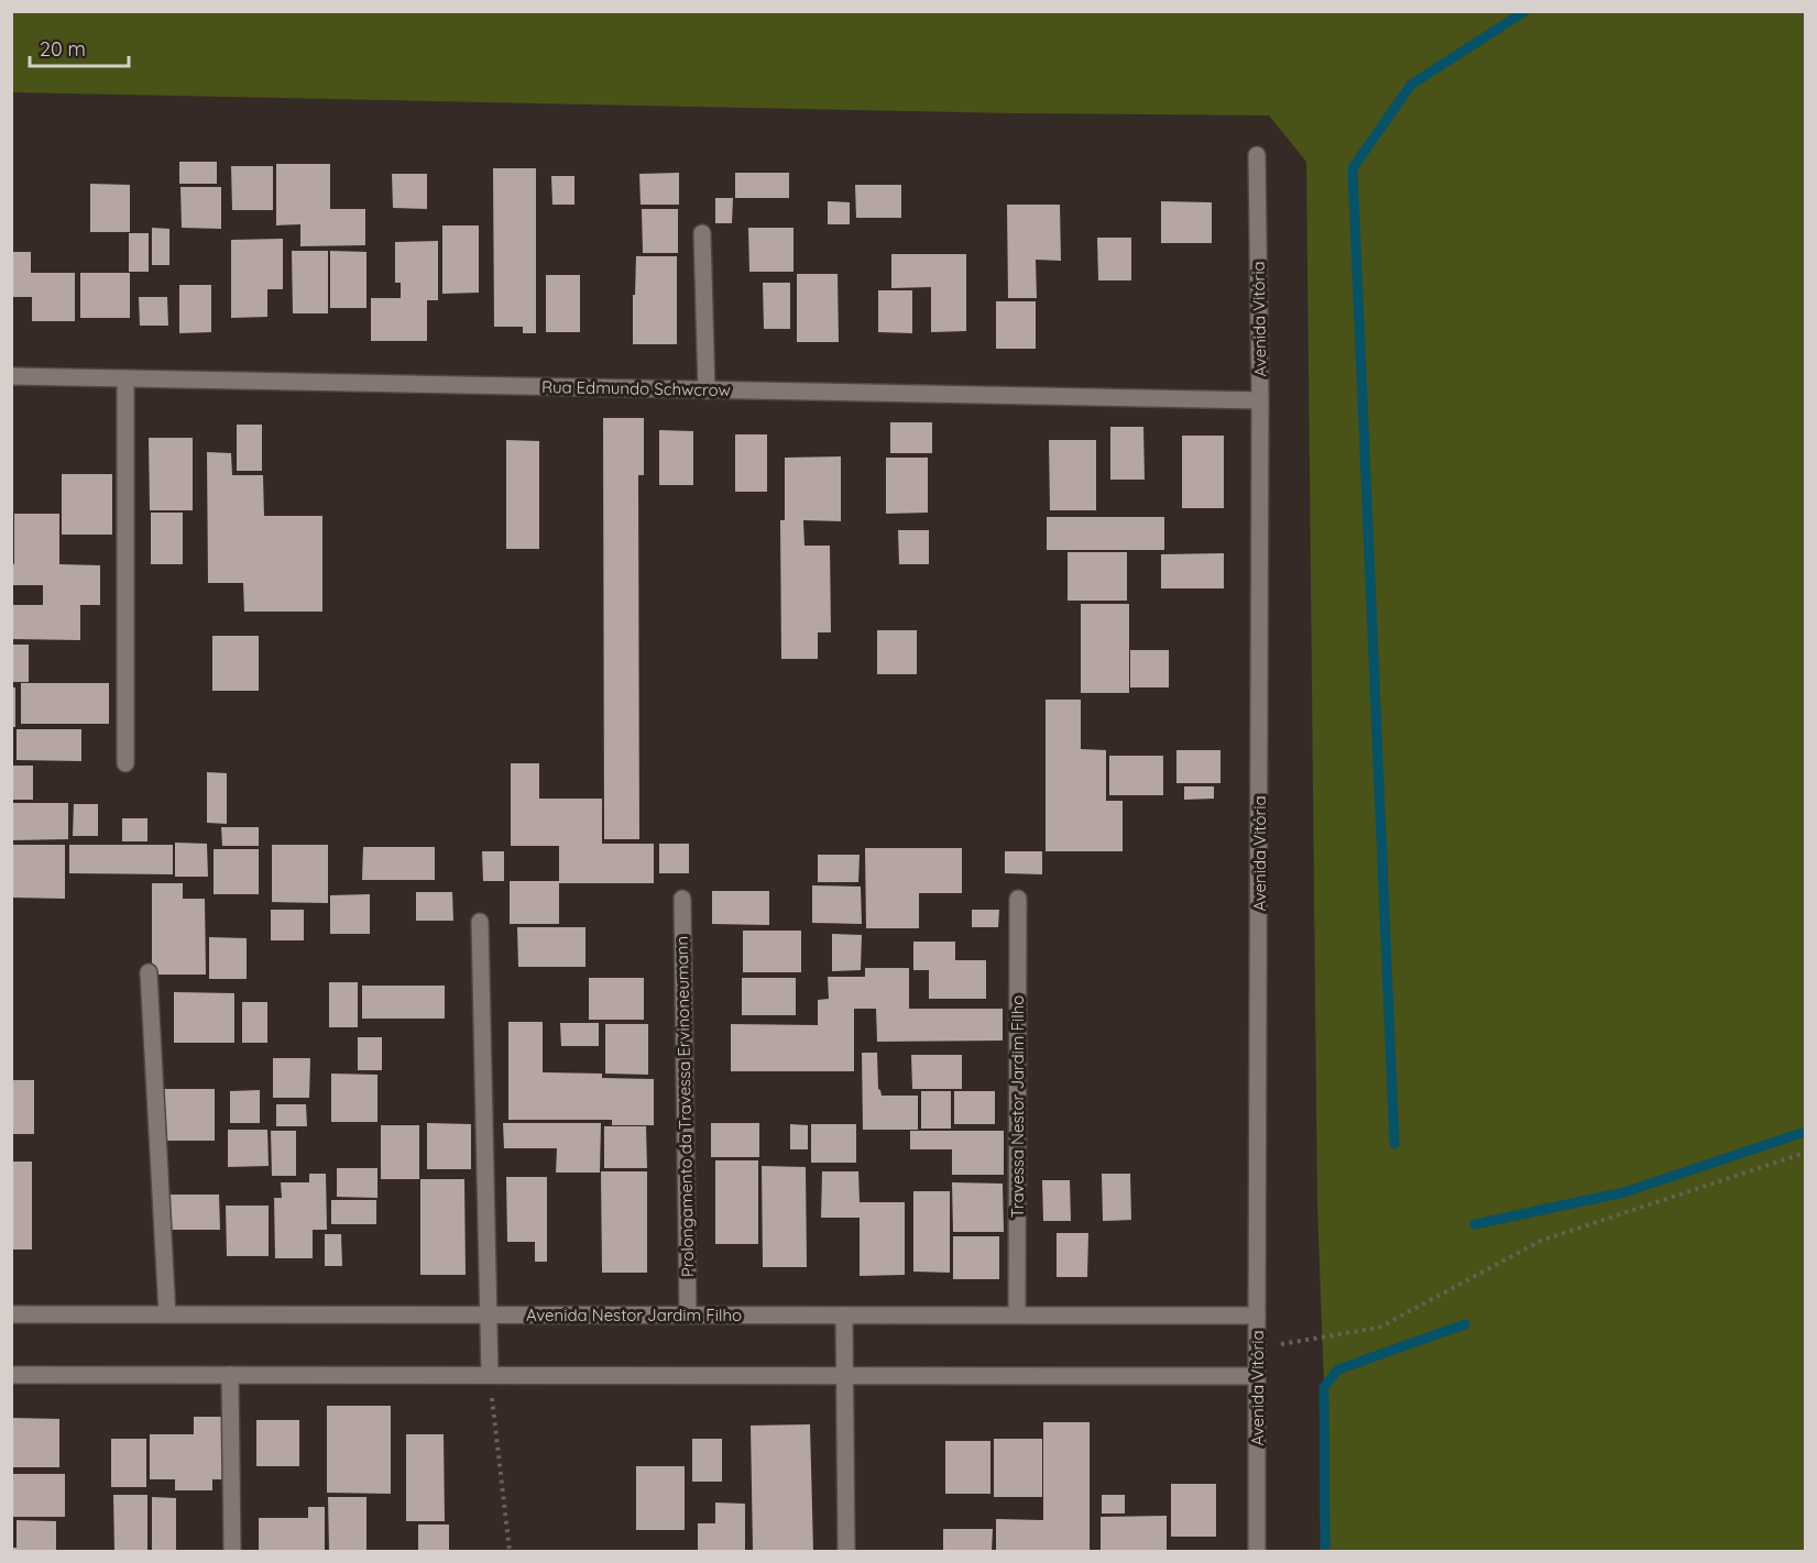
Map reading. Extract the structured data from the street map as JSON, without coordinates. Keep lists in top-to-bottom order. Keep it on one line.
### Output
{"streets":{"street":["Avenida Vitória","Rua Edmundo Schwcrow","Prolongamento da Travessa Ervinoneumann","Travessa Nestor Jardim Filho","Avenida Nestor Jardim Filho"]},"crossings":[["Avenida Vitória","Rua Edmundo Schwcrow"],["Avenida Vitória","Avenida Nestor Jardim Filho"],["Prolongamento da Travessa Ervinoneumann","Avenida Nestor Jardim Filho"],["Travessa Nestor Jardim Filho","Avenida Nestor Jardim Filho"]],"scale_bar":"20 m"}
